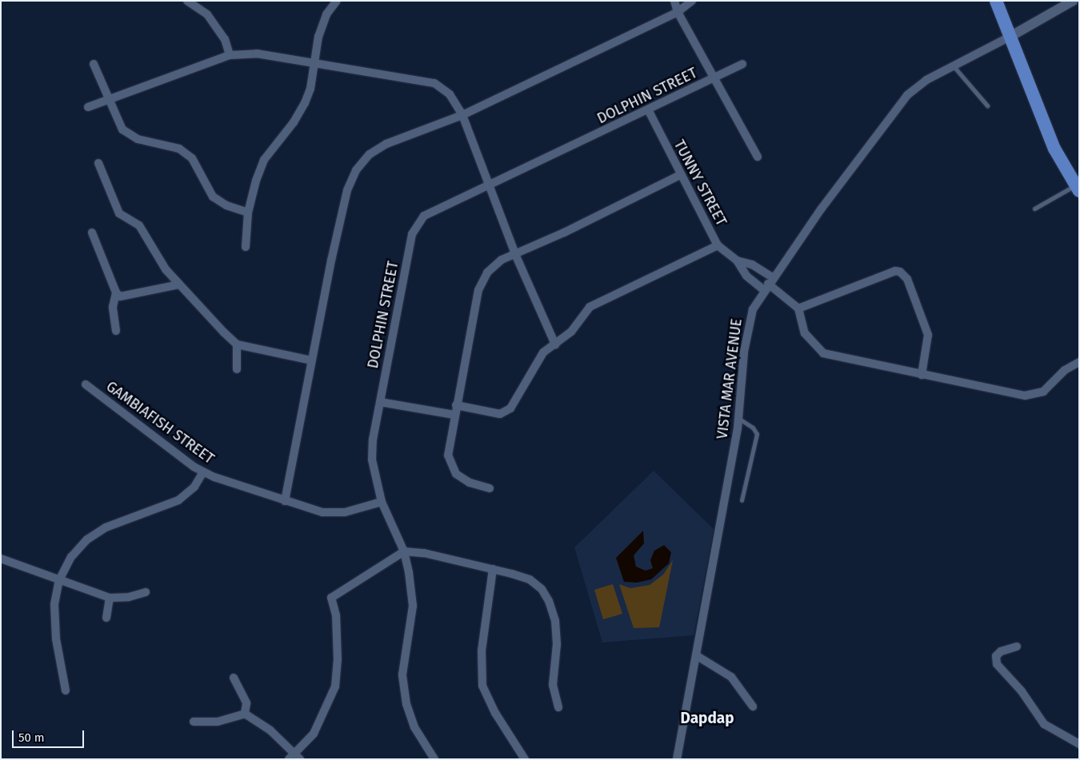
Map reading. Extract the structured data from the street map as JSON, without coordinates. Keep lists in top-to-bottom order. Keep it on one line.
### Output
{"streets":{"street":["DOLPHIN STREET","TUNNY STREET","VISTA MAR AVENUE","GAMBIAFISH STREET"]},"crossings":[["DOLPHIN STREET","TUNNY STREET"],["DOLPHIN STREET","GAMBIAFISH STREET"],["TUNNY STREET","VISTA MAR AVENUE"]],"districts":["Dapdap"],"scale_bar":"50 m"}
